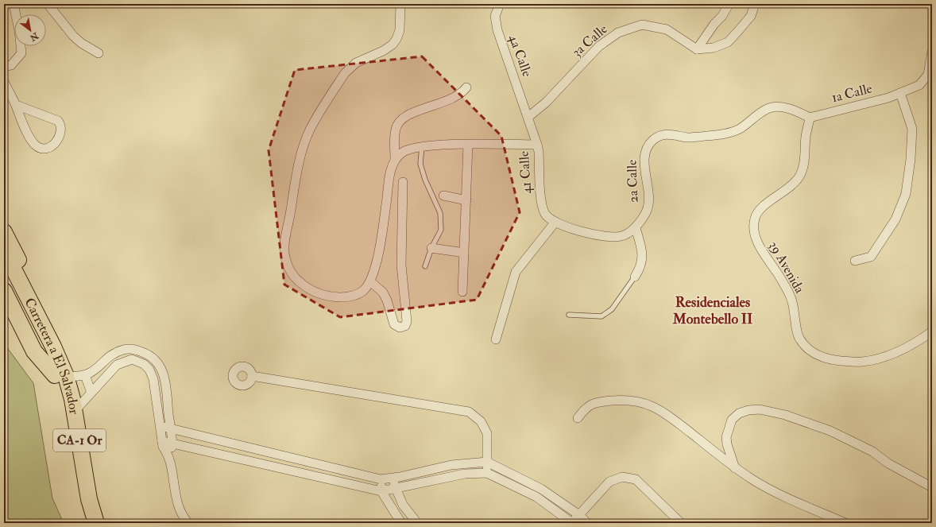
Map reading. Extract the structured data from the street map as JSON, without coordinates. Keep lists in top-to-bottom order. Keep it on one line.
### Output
{"streets":{"highway":["Carretera a El Salvador","CA-1 Or"],"street":["3a Calle","4a Calle","1a Calle","41 Calle","2a Calle","39 Avenida"]},"crossings":[["3a Calle","4a Calle"],["3a Calle","41 Calle"],["4a Calle","41 Calle"],["1a Calle","2a Calle"],["1a Calle","39 Avenida"],["41 Calle","2a Calle"],["2a Calle","39 Avenida"]],"districts":["Residenciales Montebello II"],"north":"bottom right"}
